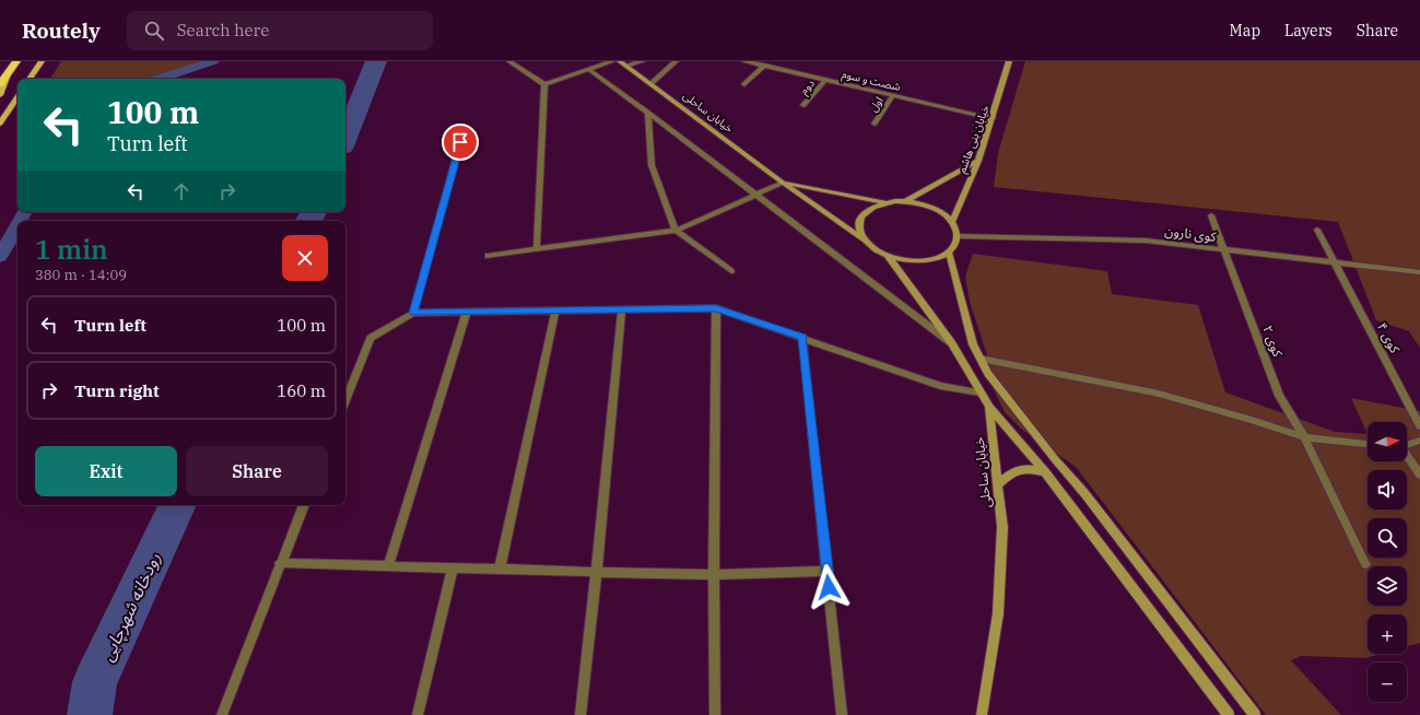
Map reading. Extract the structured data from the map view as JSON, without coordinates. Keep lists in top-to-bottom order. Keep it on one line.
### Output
{"streets":{"street":["شصت و سوم","دوم","اول","خیابان ساحلی","خیابان بنی هاشم","کوی نارون","کوی ۴","کوی ۲"]},"crossings":[["شصت و سوم","دوم"],["شصت و سوم","اول"],["شصت و سوم","خیابان بنی هاشم"],["خیابان ساحلی","خیابان بنی هاشم"],["خیابان ساحلی","کوی نارون"],["خیابان بنی هاشم","کوی نارون"],["کوی نارون","کوی ۴"],["کوی نارون","کوی ۲"]],"water":["رودخانه شهرچایی"],"north":"right","page":{"header":"Routely","search":"Search here","nav":["Map","Layers","Share"],"turn":["100 m","Turn left"],"heading":["1 min","380 m · 14:09"],"list":[{"name":"Turn left","value":"100 m"},{"name":"Turn right","value":"160 m"}],"map_buttons":["+","−"],"buttons":["Exit","Share"]}}
